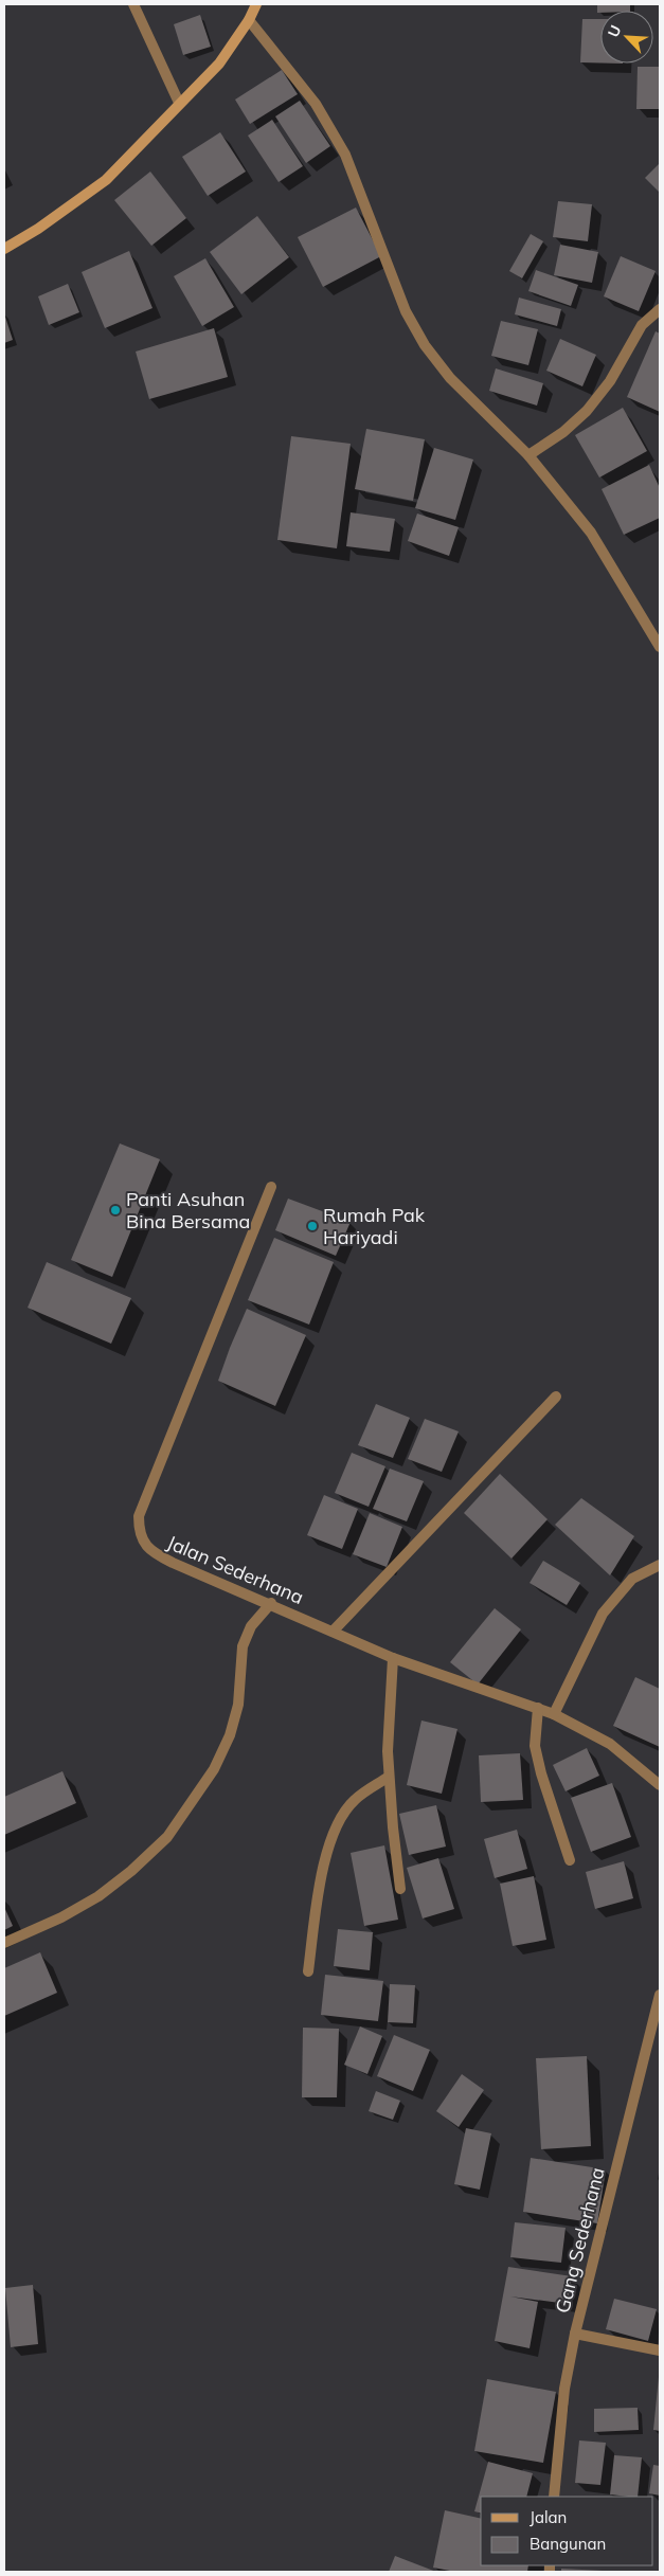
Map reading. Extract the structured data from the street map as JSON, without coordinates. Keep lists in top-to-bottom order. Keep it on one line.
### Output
{"streets":{"street":["Jalan Sederhana","Gang Sederhana"]},"places":["Panti Asuhan Bina Bersama","Rumah Pak Hariyadi"],"legend":["Jalan","Bangunan"],"north":"top left"}
